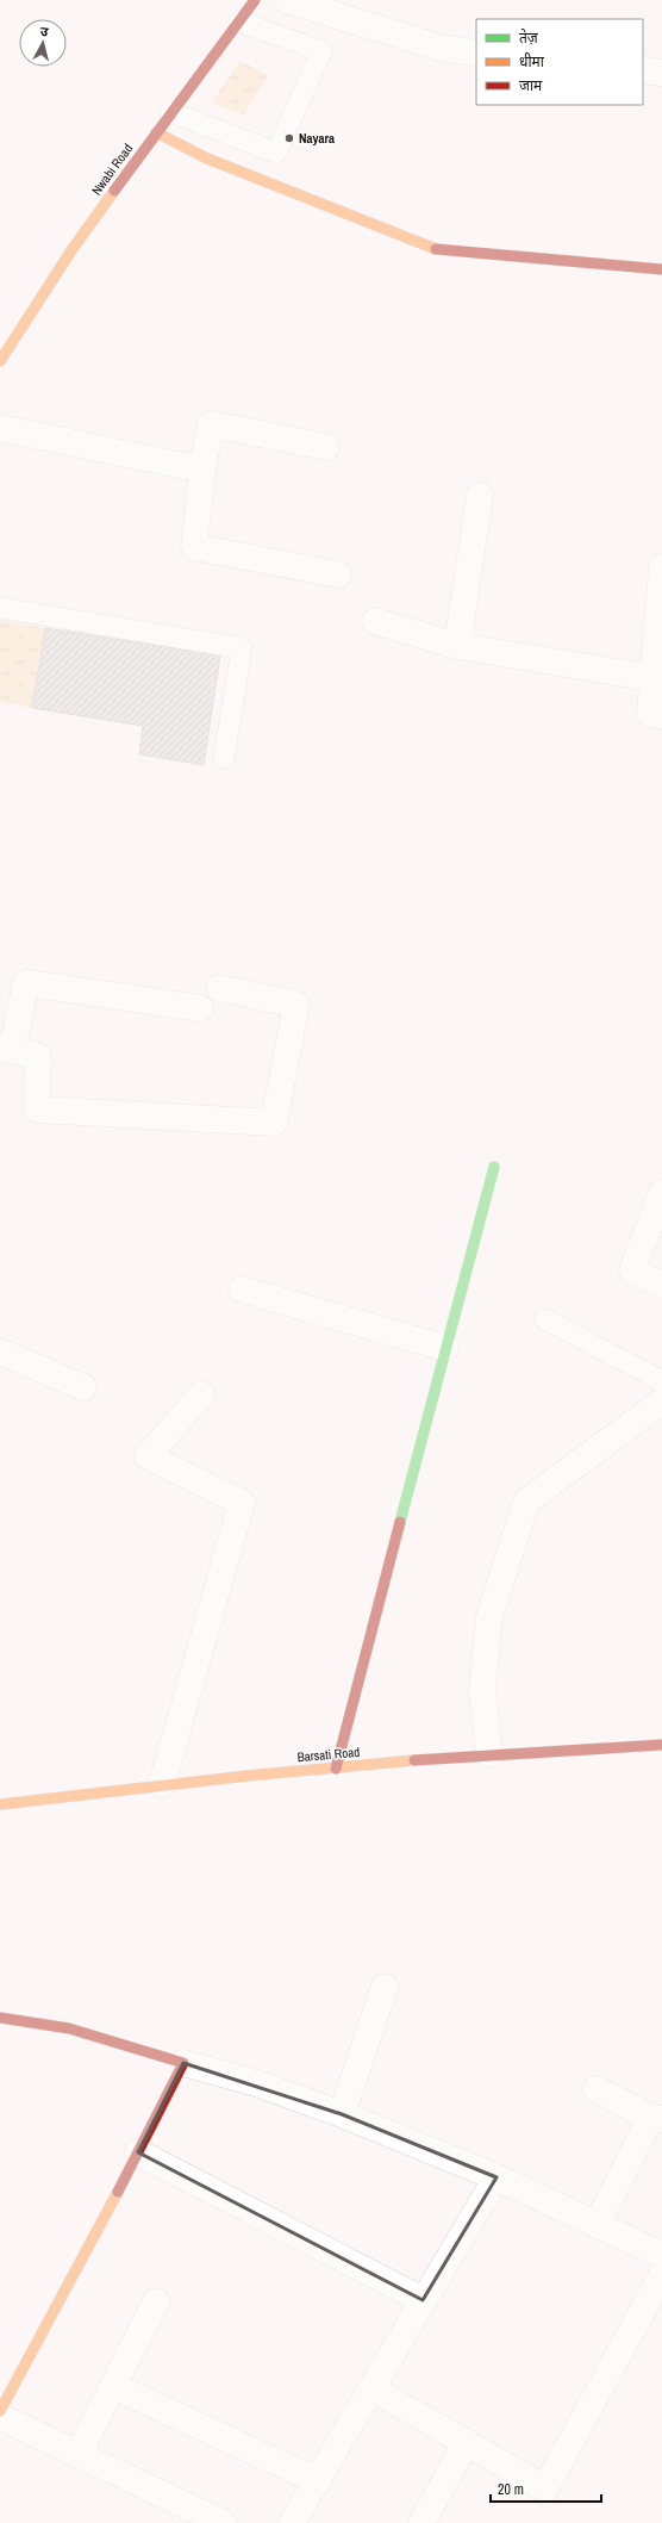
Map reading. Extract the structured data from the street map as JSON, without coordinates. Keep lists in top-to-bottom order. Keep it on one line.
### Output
{"streets":{"street":["Nwabi Road","Barsati Road"]},"places":["Nayara"],"legend":["तेज़","धीमा","जाम"],"scale_bar":"20 m","north":"top"}
